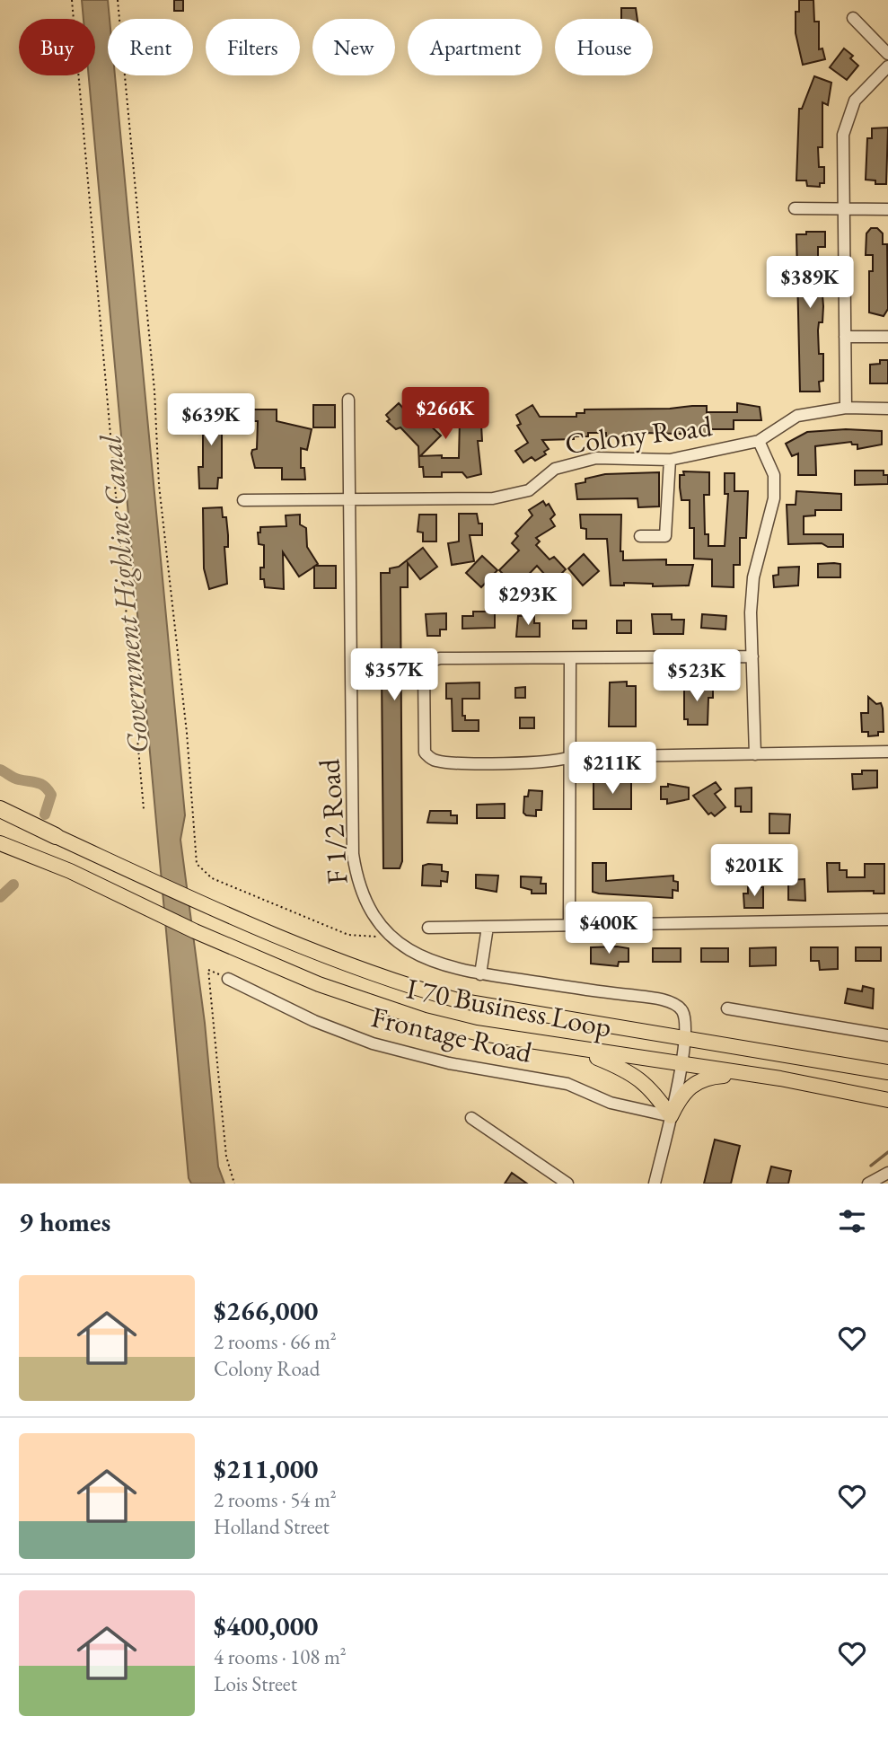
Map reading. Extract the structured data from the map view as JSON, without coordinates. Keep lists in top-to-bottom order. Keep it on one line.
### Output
{"streets":{"main road":["I 70 Business Loop"],"street":["Colony Road","F 1/2 Road","Frontage Road"]},"crossings":[["Colony Road","F 1/2 Road"],["F 1/2 Road","I 70 Business Loop"],["F 1/2 Road","Frontage Road"]],"water":["Government Highline Canal"],"page":{"chip":["Buy","Rent","Filters","New","Apartment","House"],"price":["$389K","$266K","$639K","$293K","$357K","$523K","$211K","$201K","$400K"],"heading":"9 homes","list":[{"name":"$266,000","note":"2 rooms · 66 m² · Colony Road"},{"name":"$211,000","note":"2 rooms · 54 m² · Holland Street"},{"name":"$400,000","note":"4 rooms · 108 m² · Lois Street"}]}}
